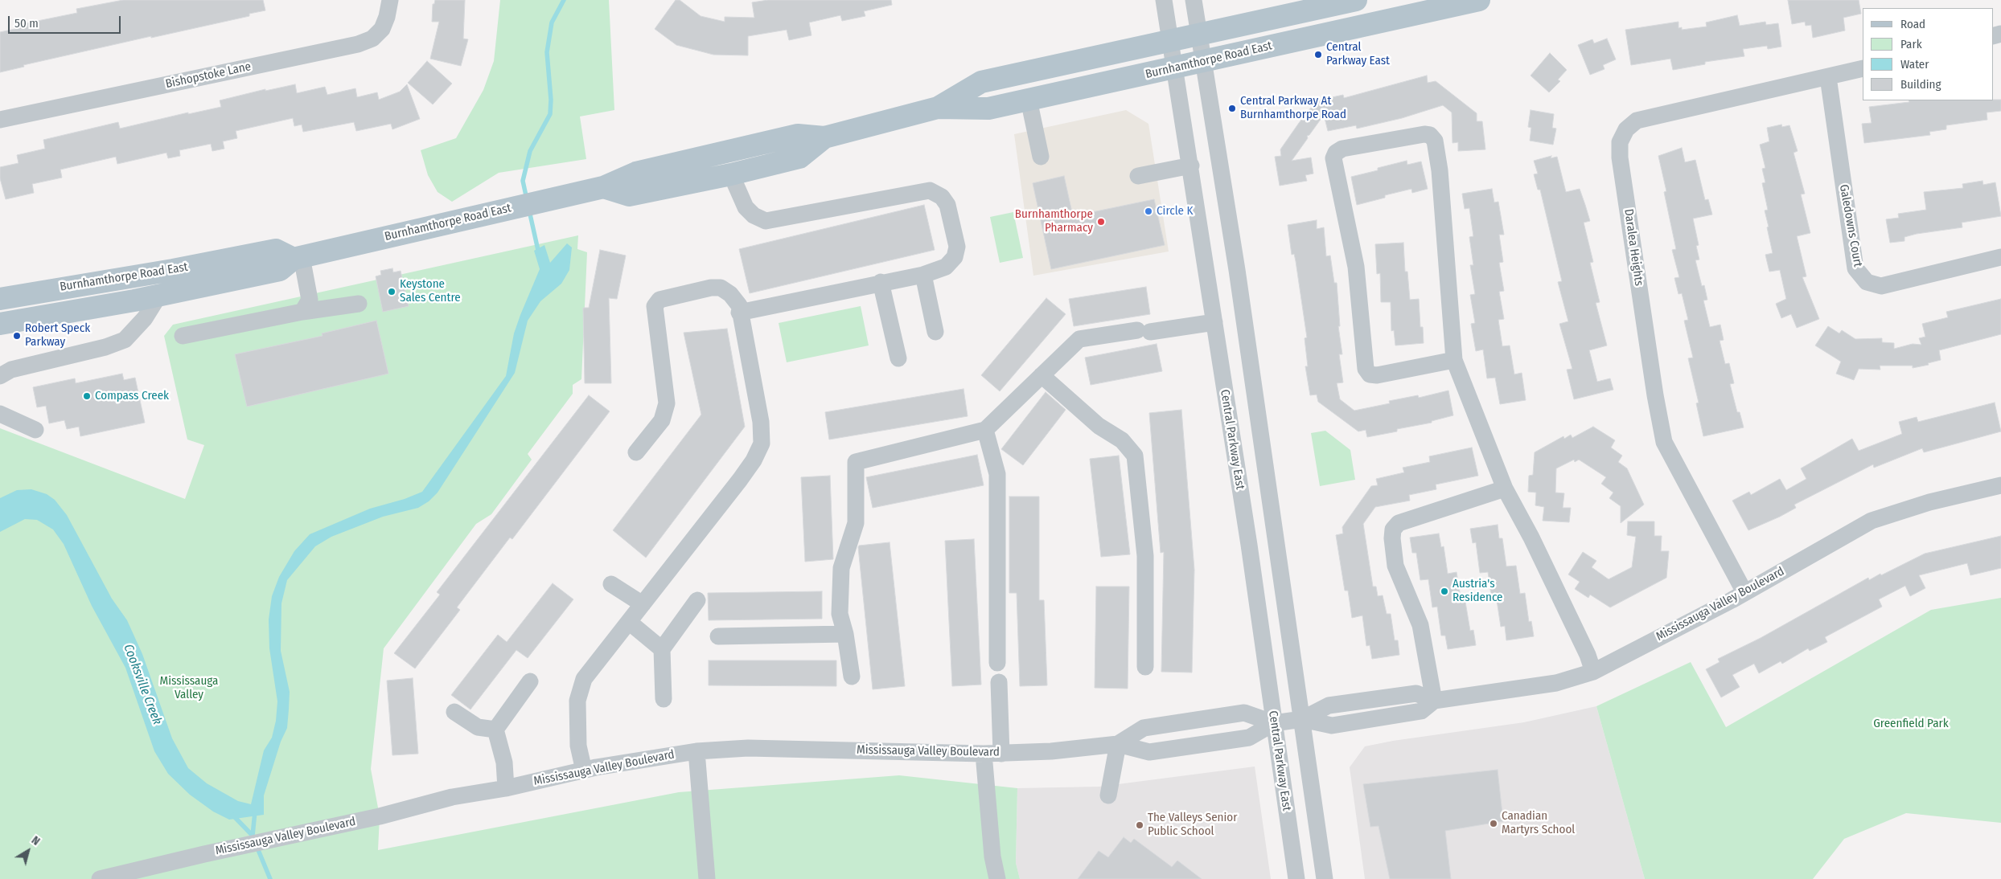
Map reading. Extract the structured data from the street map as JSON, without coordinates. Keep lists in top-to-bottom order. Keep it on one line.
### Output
{"streets":{"main road":["Burnhamthorpe Road East"],"street":["Bishopstoke Lane","Galedowns Court","Daralea Heights","Central Parkway East","Mississauga Valley Boulevard"]},"crossings":[["Burnhamthorpe Road East","Central Parkway East"],["Galedowns Court","Daralea Heights"],["Daralea Heights","Mississauga Valley Boulevard"],["Central Parkway East","Mississauga Valley Boulevard"]],"water":["Cooksville Creek"],"parks":["Mississauga Valley","Greenfield Park"],"places":["Central Parkway East","Central Parkway At Burnhamthorpe Road","Circle K","Burnhamthorpe Pharmacy","Keystone Sales Centre","Robert Speck Parkway","Compass Creek","Austria's Residence","Canadian Martyrs School","The Valleys Senior Public School"],"legend":["Road","Park","Water","Building"],"scale_bar":"50 m","north":"top right"}
